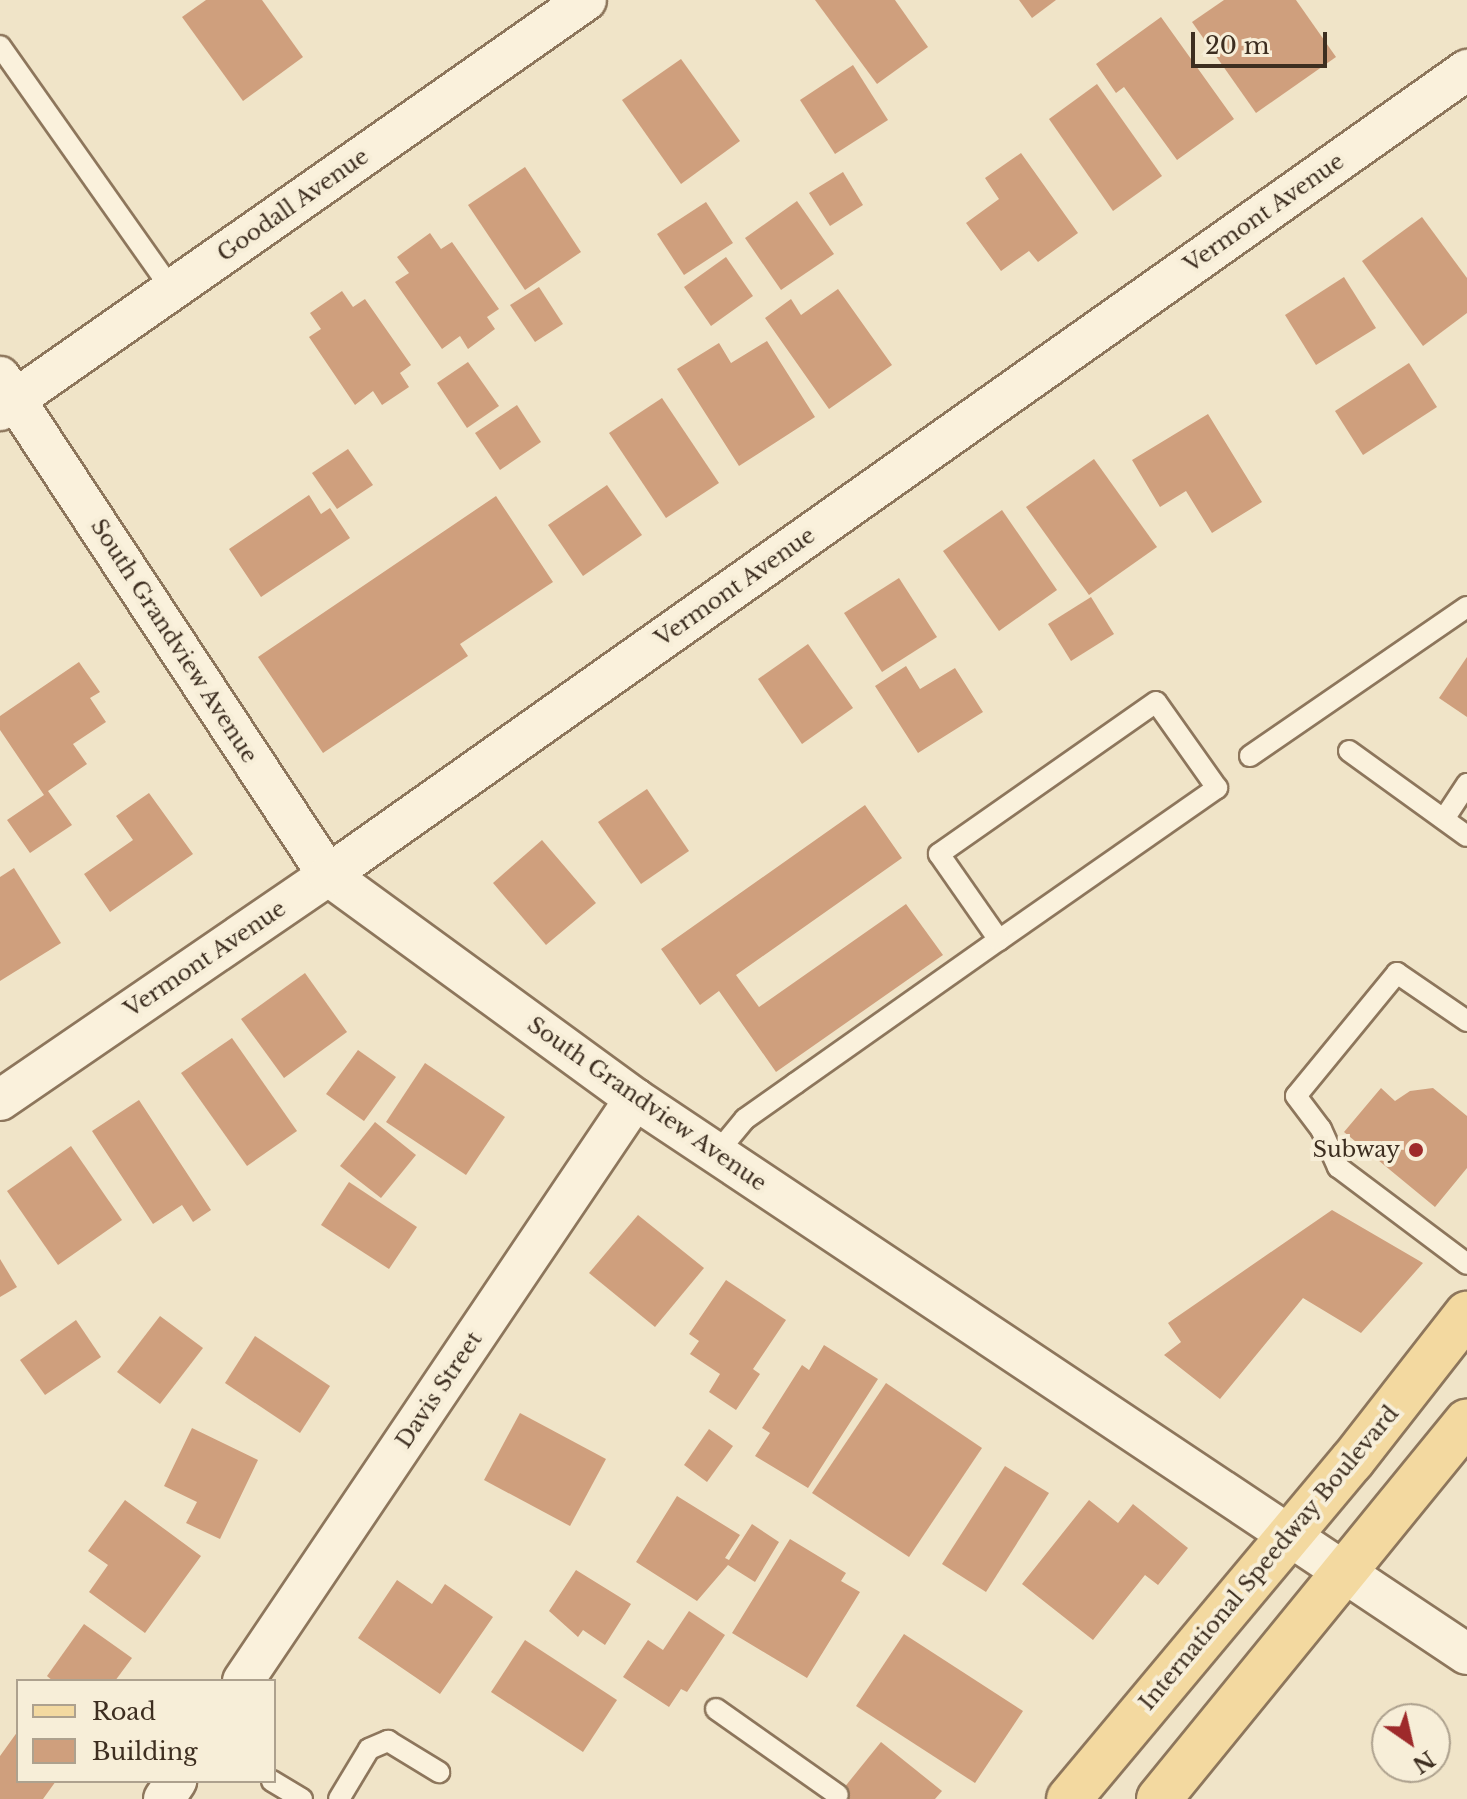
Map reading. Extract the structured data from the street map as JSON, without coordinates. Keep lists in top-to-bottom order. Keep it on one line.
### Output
{"streets":{"main road":["International Speedway Boulevard"],"street":["Goodall Avenue","Vermont Avenue","South Grandview Avenue","Davis Street"]},"crossings":[["Goodall Avenue","South Grandview Avenue"],["Vermont Avenue","South Grandview Avenue"],["South Grandview Avenue","Davis Street"],["South Grandview Avenue","International Speedway Boulevard"]],"places":["Subway"],"legend":["Road","Building"],"scale_bar":"20 m","north":"bottom right"}
